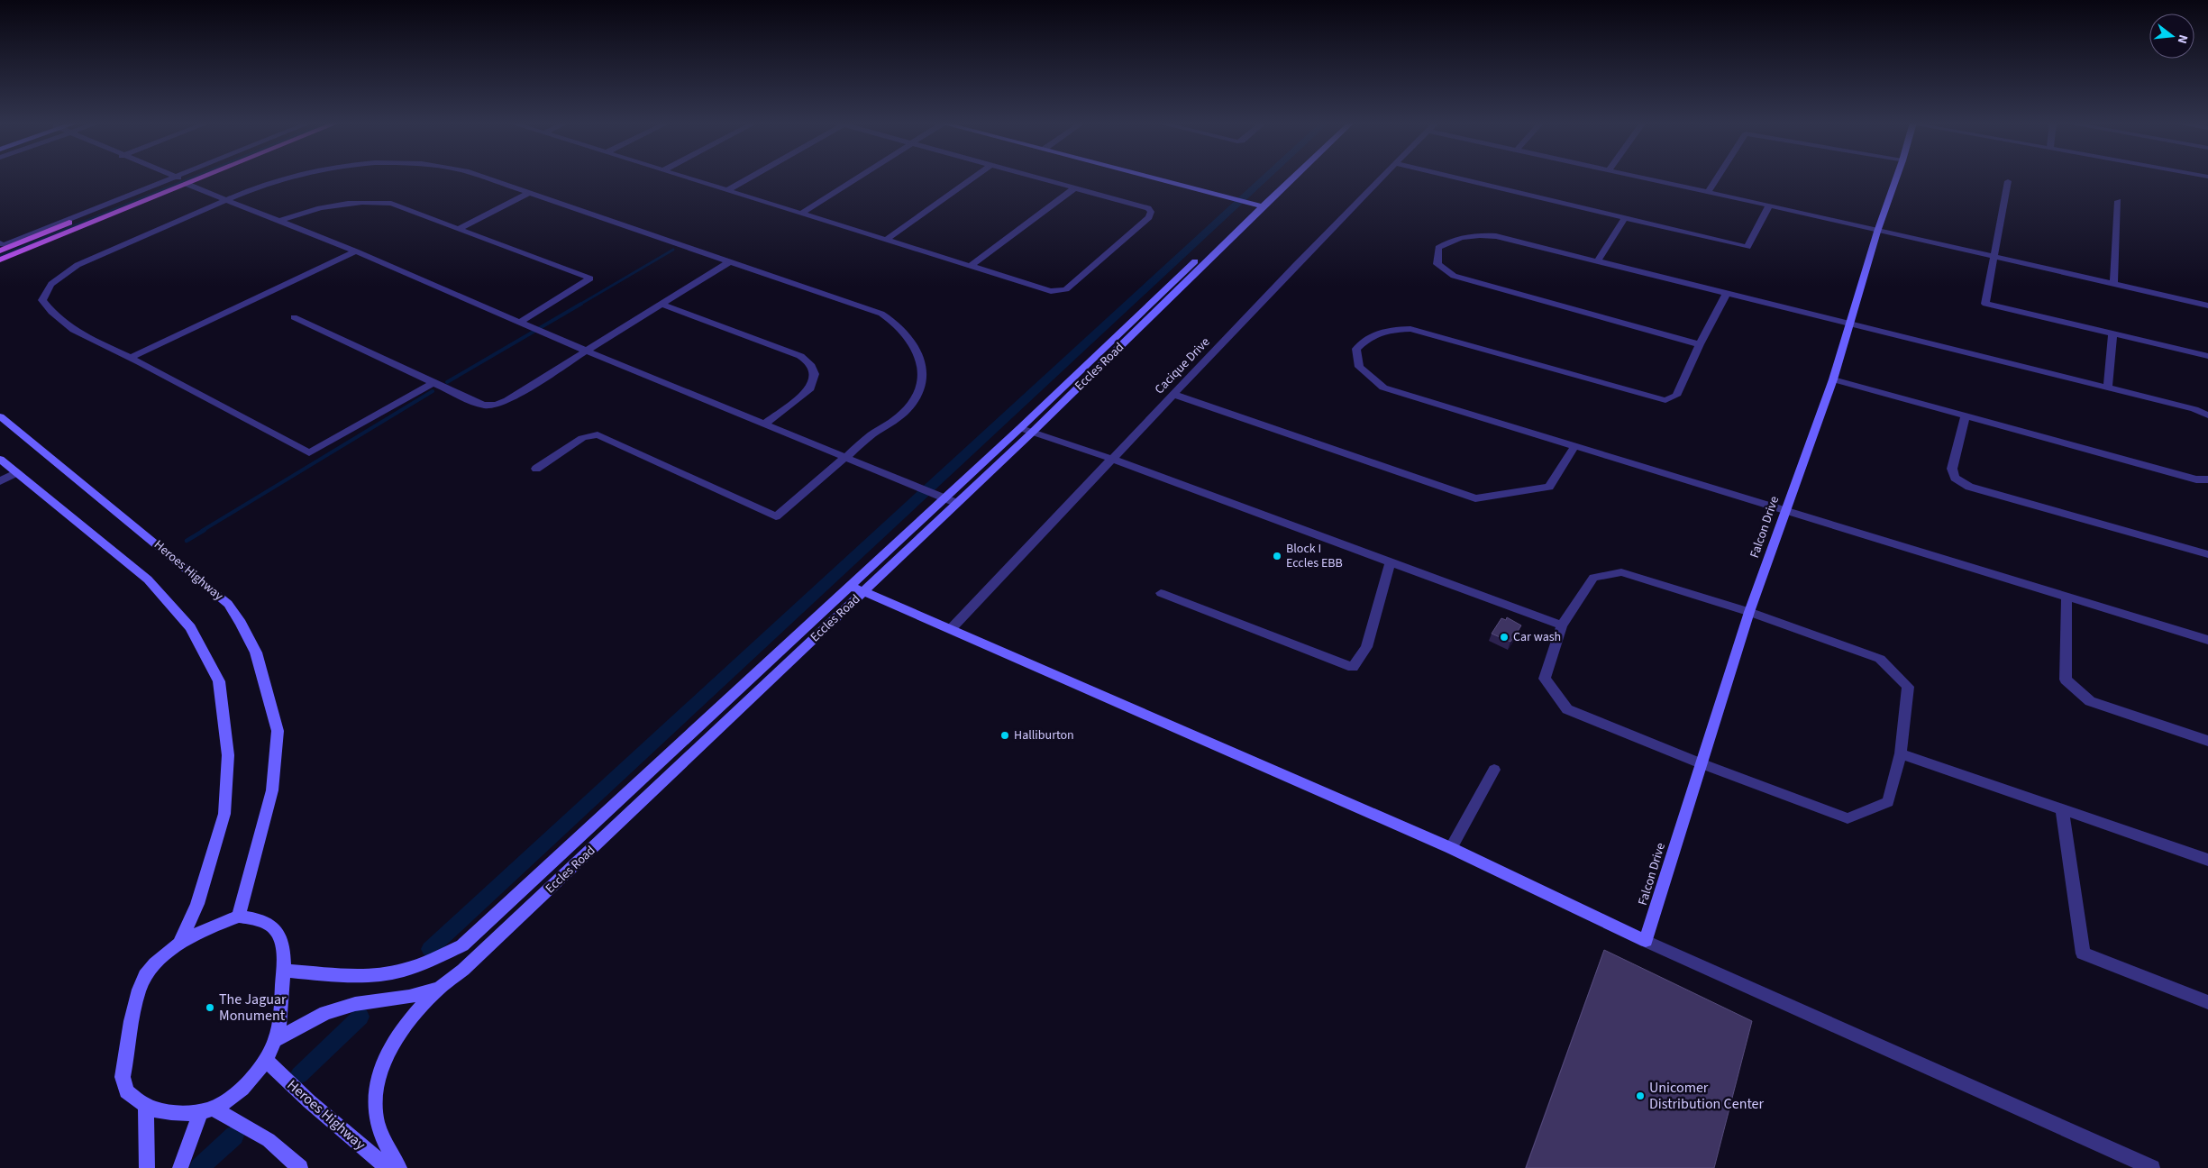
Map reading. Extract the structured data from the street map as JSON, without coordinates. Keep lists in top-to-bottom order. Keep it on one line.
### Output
{"streets":{"street":["Cacique Drive","Eccles Road","Falcon Drive","Heroes Highway"]},"places":["Block I Eccles EBB","Car wash","Halliburton","The Jaguar Monument","Unicomer Distribution Center"],"north":"right"}
